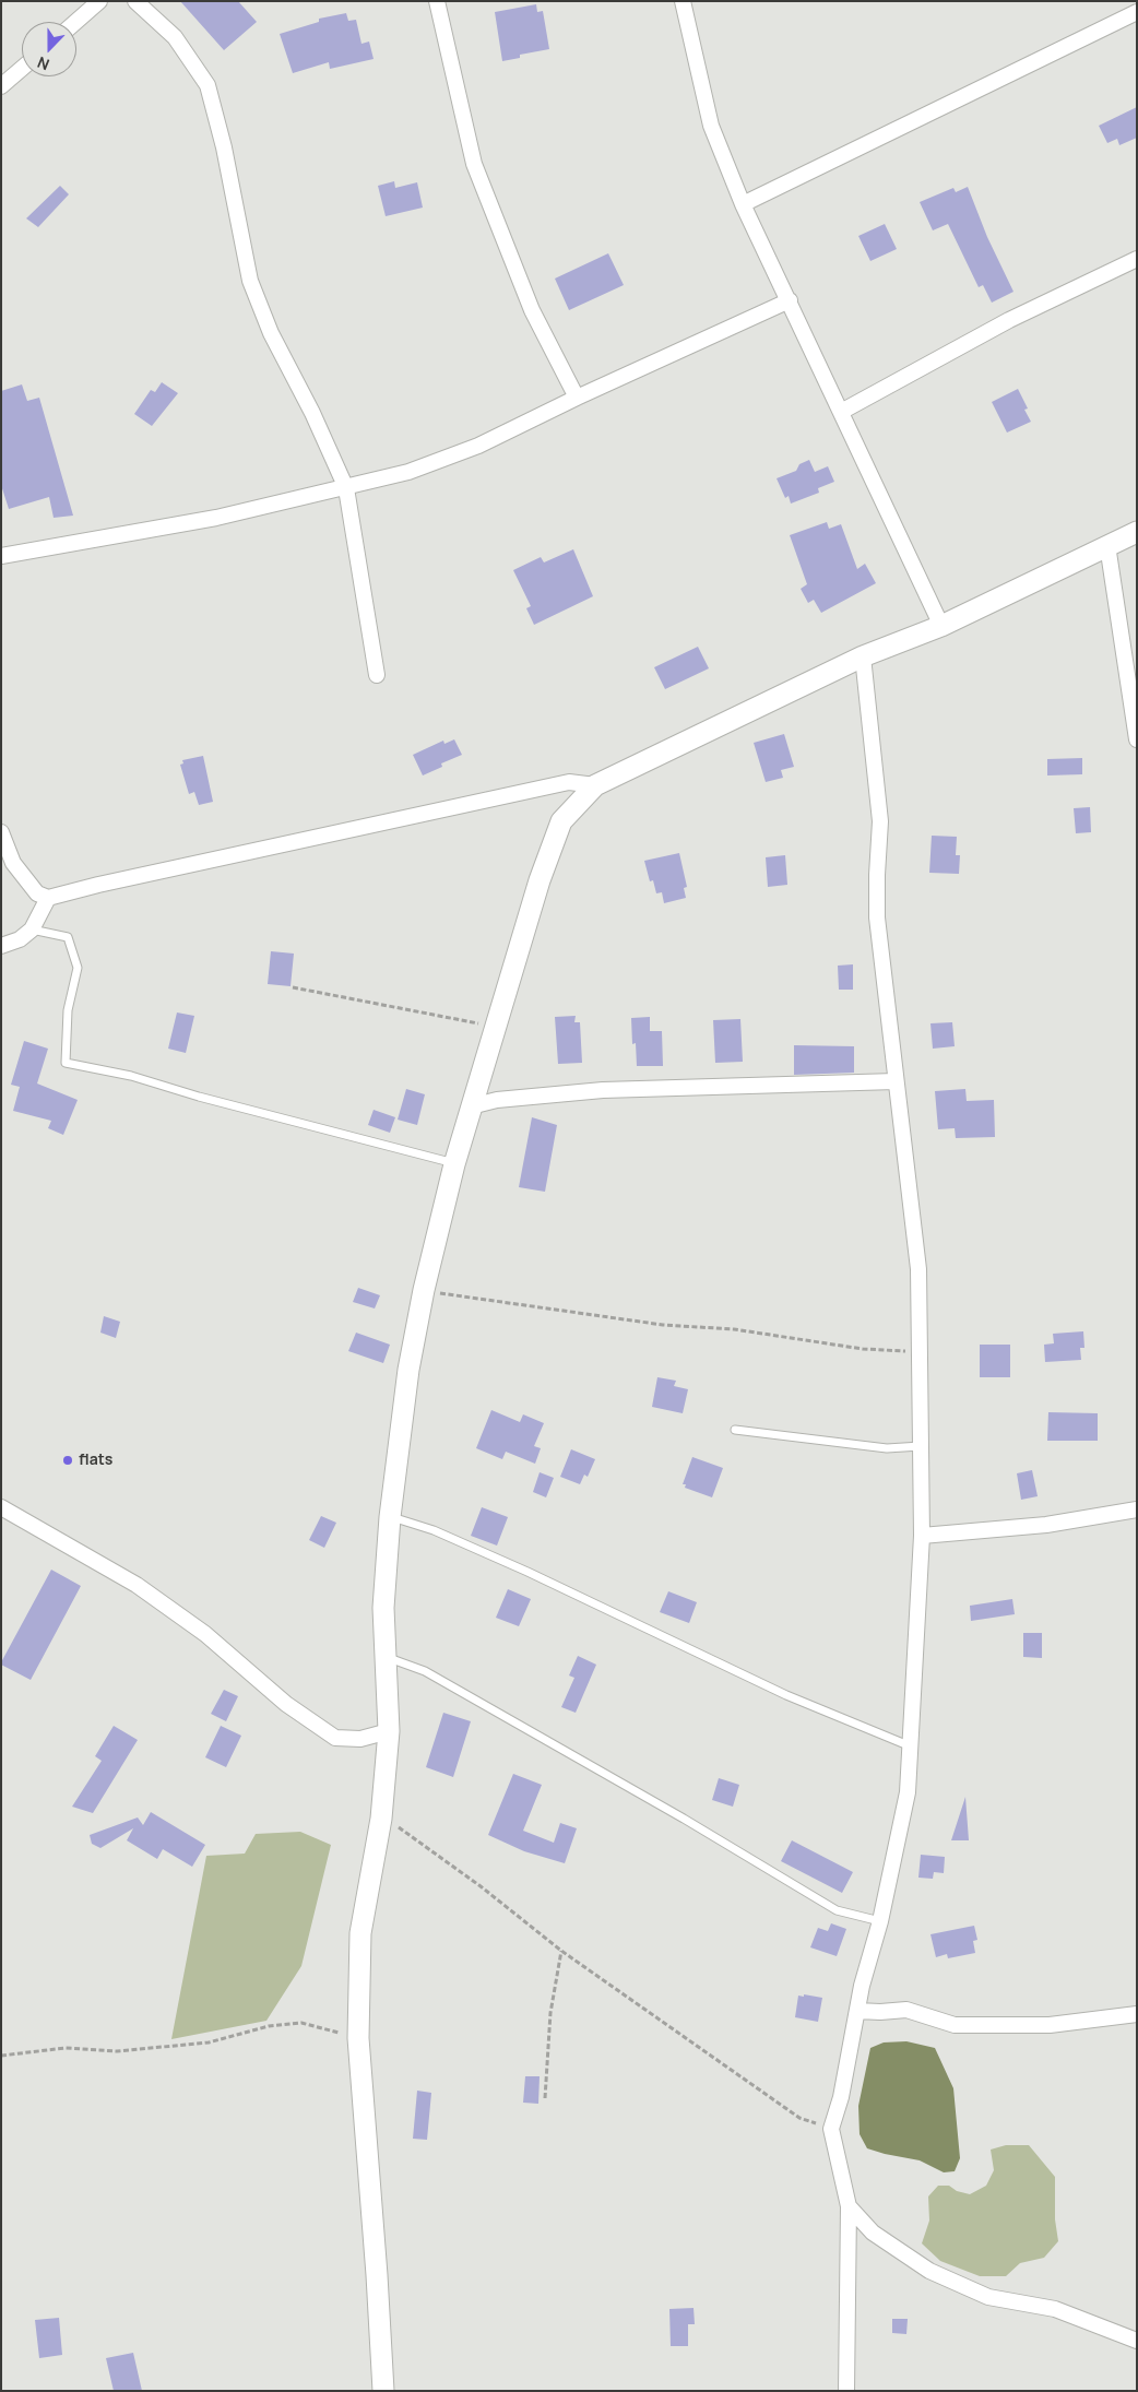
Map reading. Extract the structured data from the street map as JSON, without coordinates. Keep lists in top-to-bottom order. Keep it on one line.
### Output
{"places":["flats"],"north":"bottom"}
